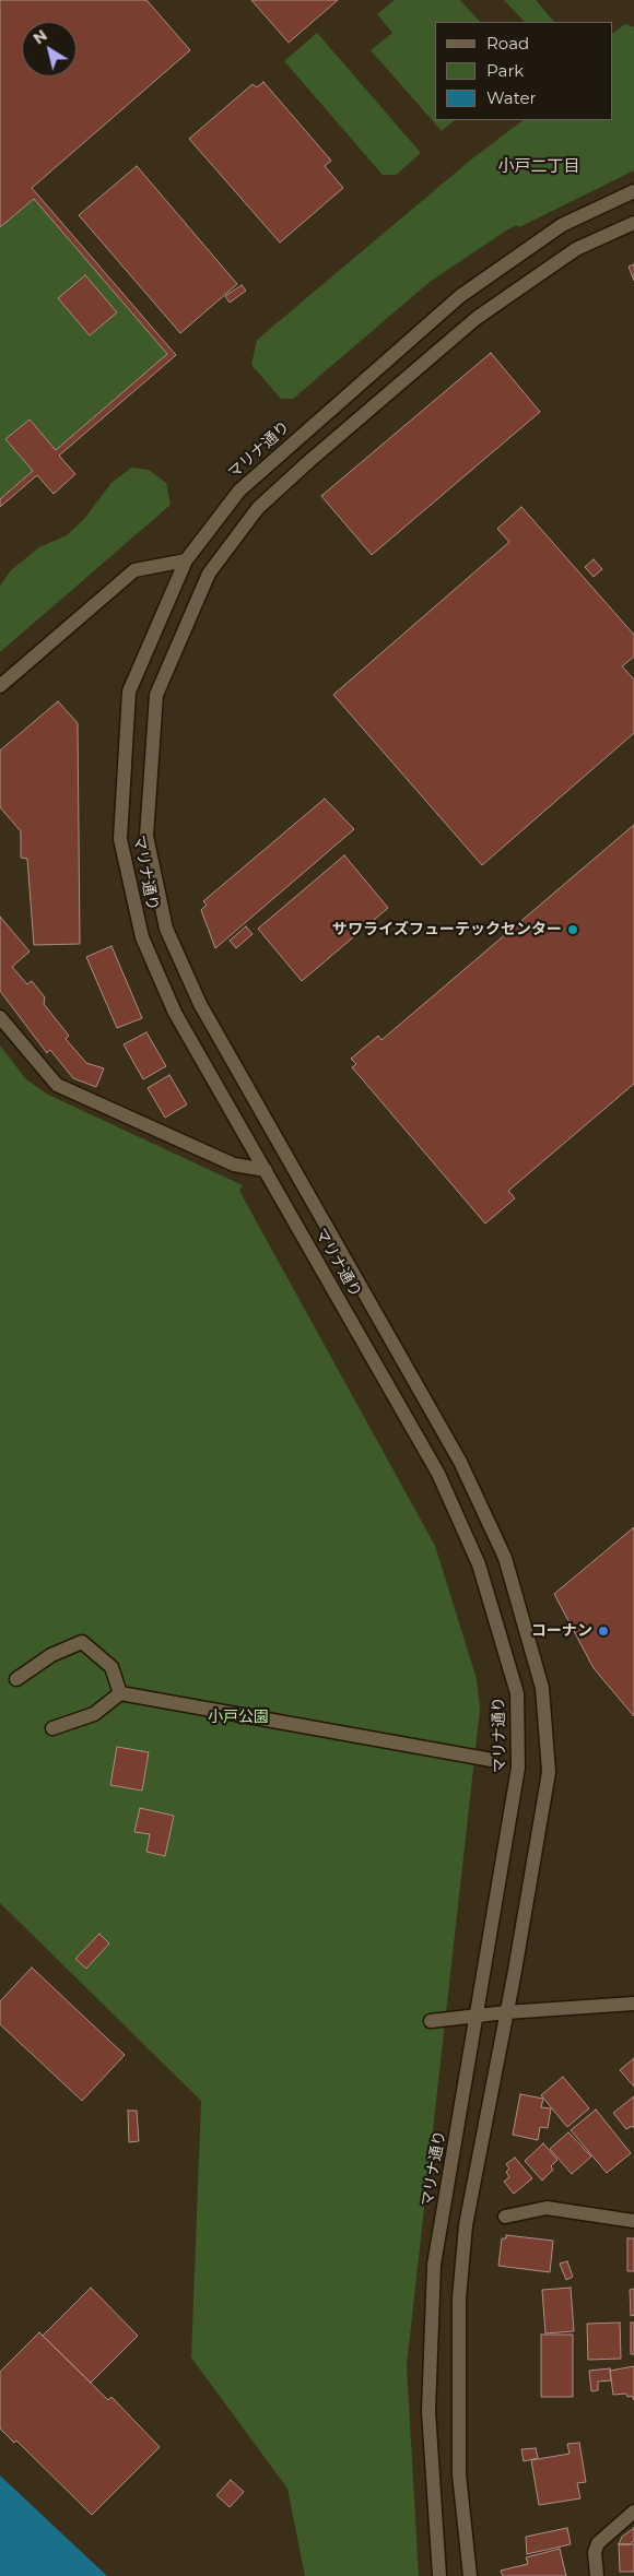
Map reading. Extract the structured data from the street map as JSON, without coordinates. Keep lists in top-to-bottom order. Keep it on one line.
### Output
{"streets":{"street":["マリナ通り"]},"districts":["小戸二丁目"],"parks":["小戸公園"],"places":["サワライズフューテックセンター","コーナン"],"legend":["Road","Park","Water"],"north":"top left"}
